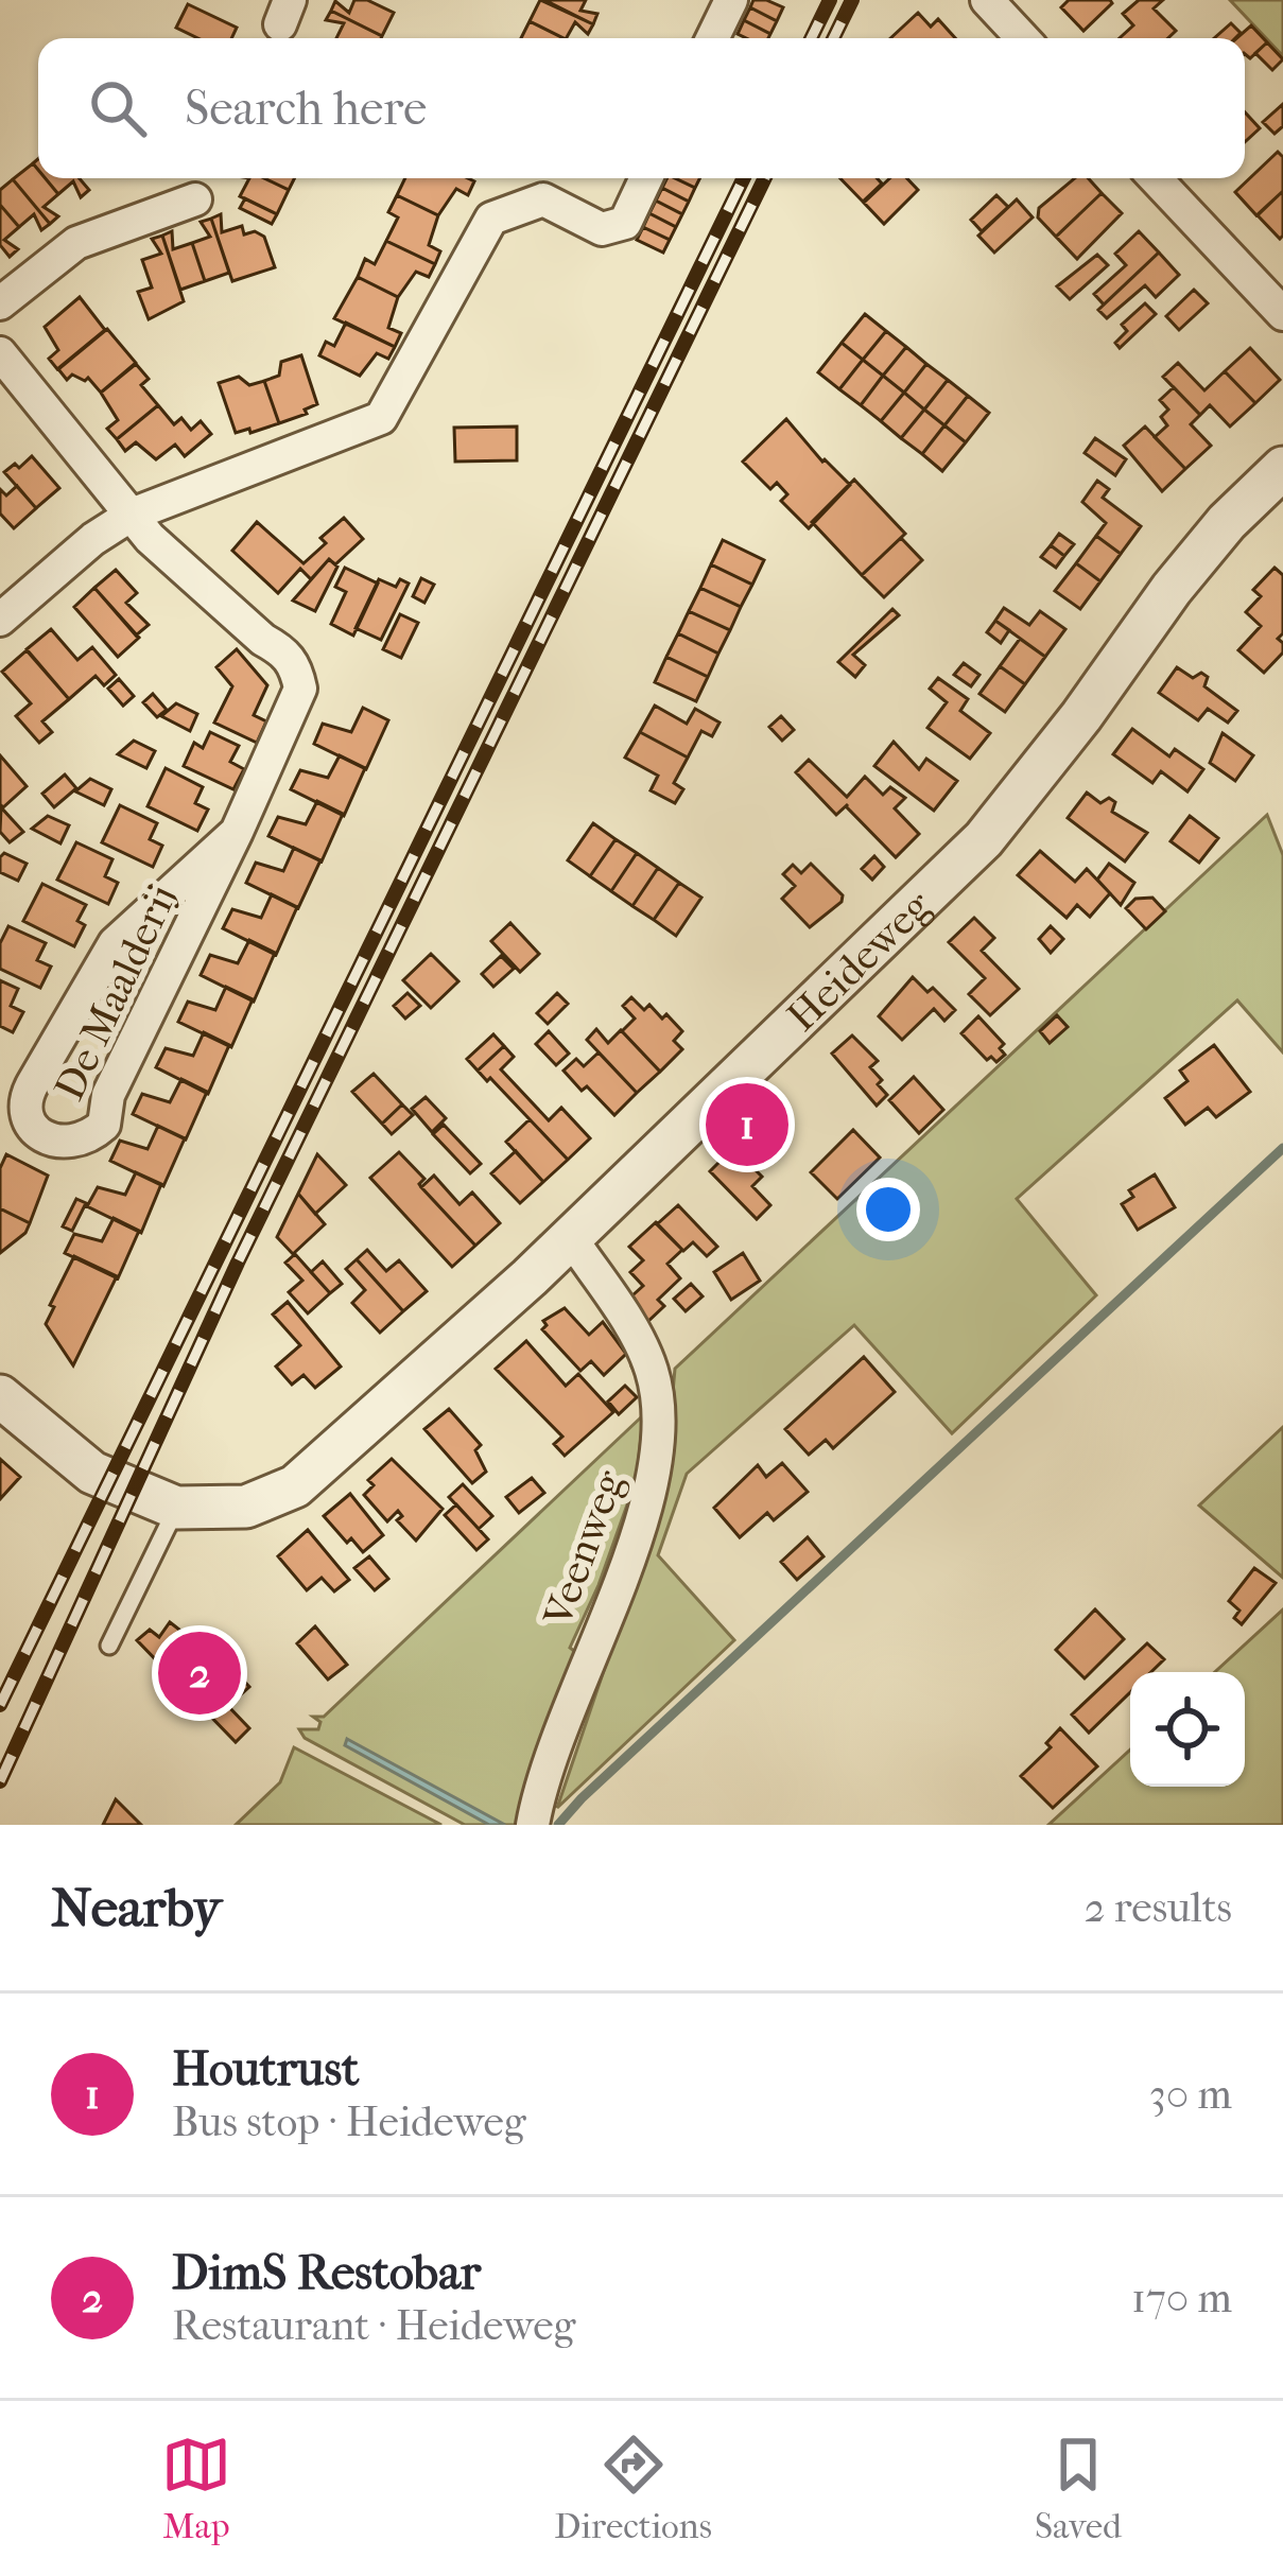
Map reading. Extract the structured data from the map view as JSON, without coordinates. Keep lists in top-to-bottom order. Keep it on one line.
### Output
{"streets":{"street":["Heideweg","De Maalderij","Veenweg"]},"crossings":[["Heideweg","Veenweg"]],"page":{"search":"Search here","pins":["1","2"],"heading":["Nearby","2 results"],"list":[{"mark":"1","name":"Houtrust","note":"Bus stop · Heideweg","value":"30 m"},{"mark":"2","name":"DimS Restobar","note":"Restaurant · Heideweg","value":"170 m"}],"nav":["Map","Directions","Saved"]}}
